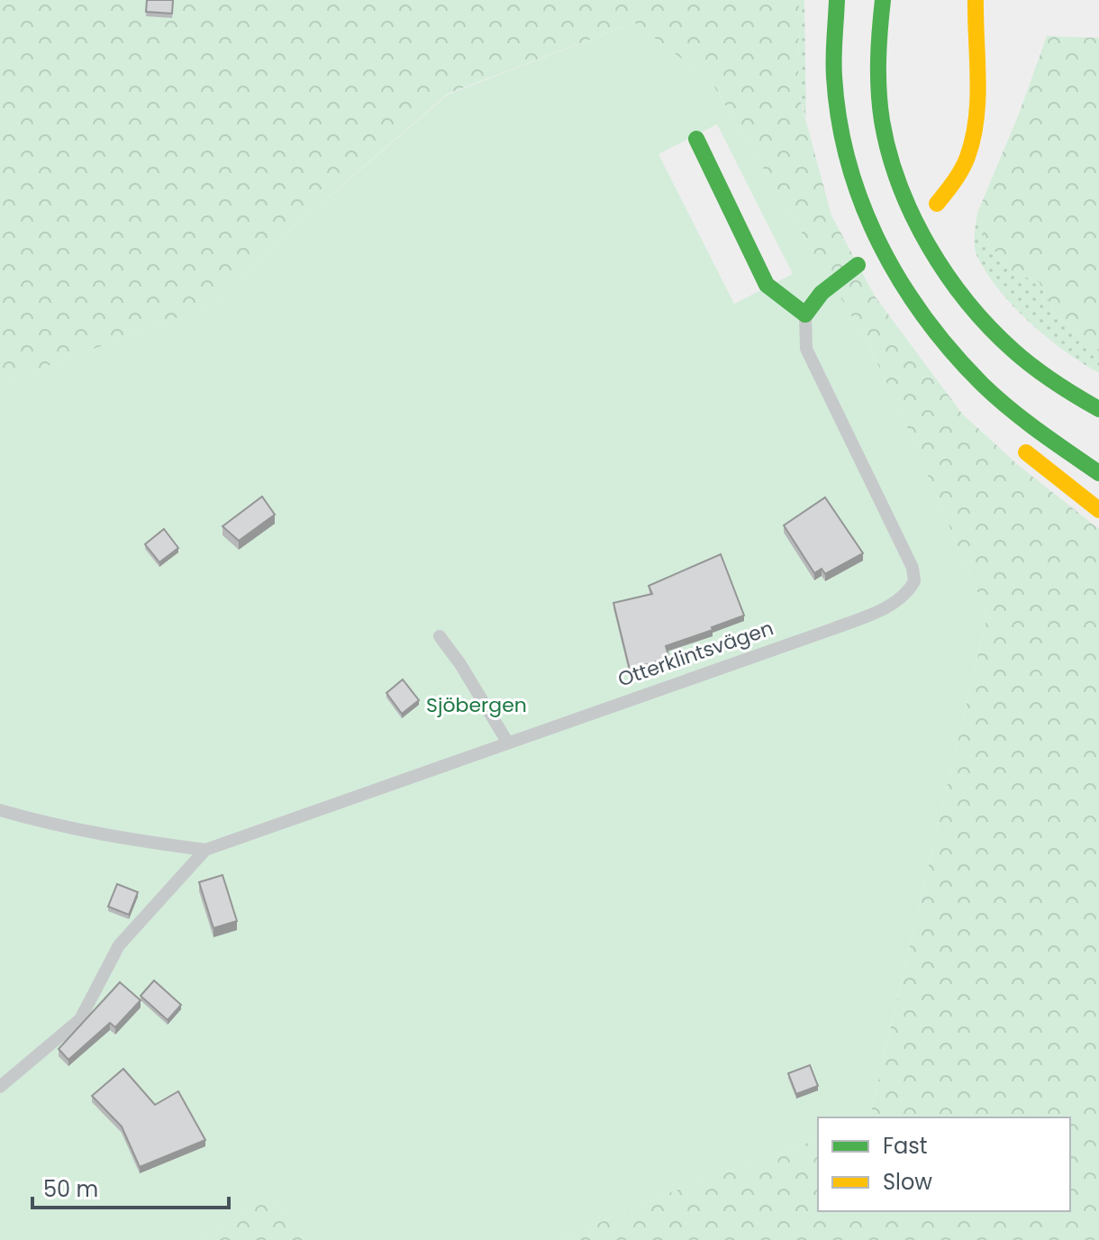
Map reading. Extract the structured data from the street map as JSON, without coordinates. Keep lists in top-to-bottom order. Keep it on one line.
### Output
{"streets":{"lane":["Otterklintsvägen"]},"parks":["Sjöbergen"],"legend":["Fast","Slow"],"scale_bar":"50 m"}
